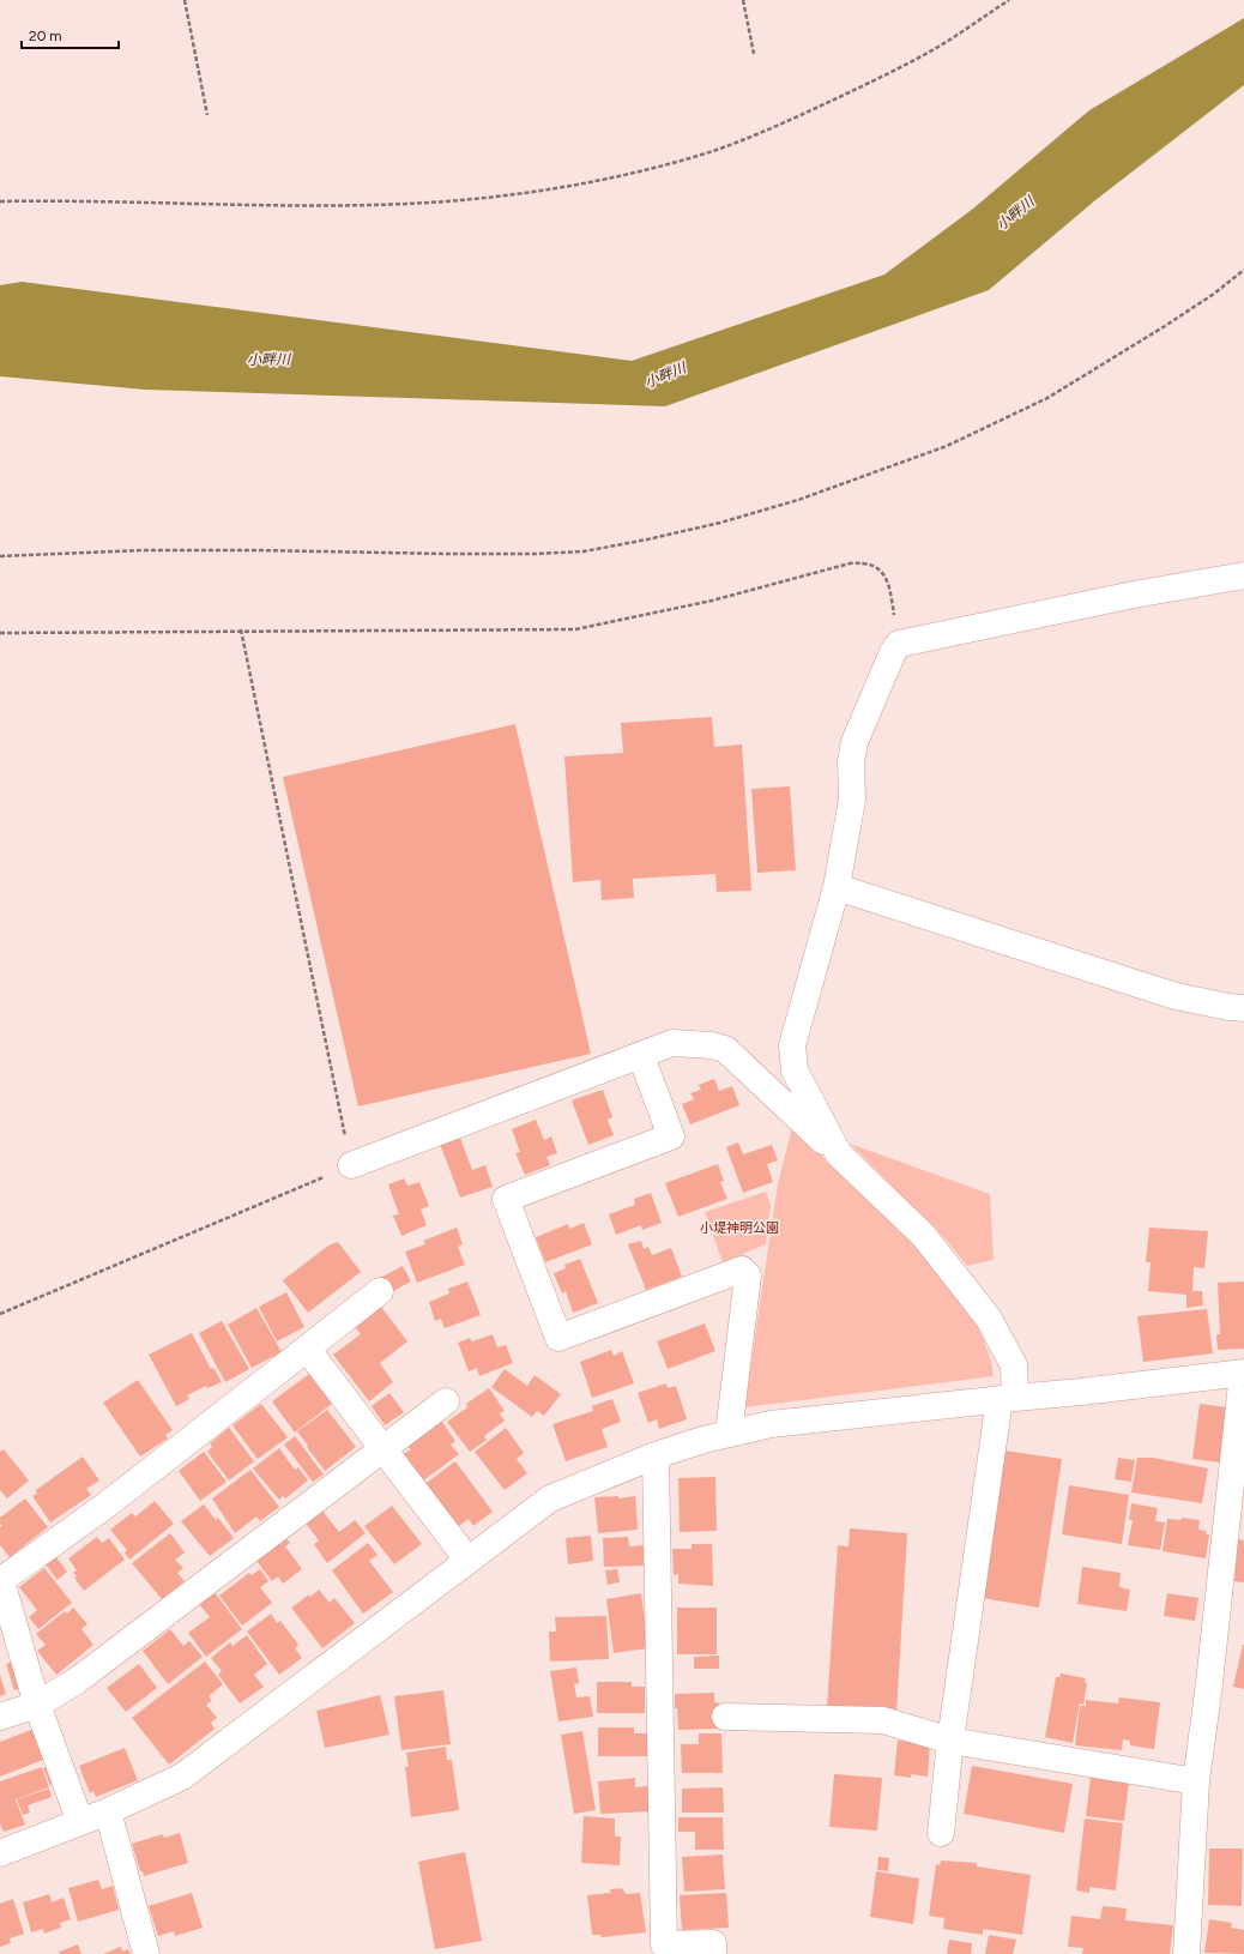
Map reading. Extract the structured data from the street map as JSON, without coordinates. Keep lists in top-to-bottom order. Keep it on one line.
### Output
{"water":["小畔川"],"parks":["小堤神明公園"],"scale_bar":"20 m"}
